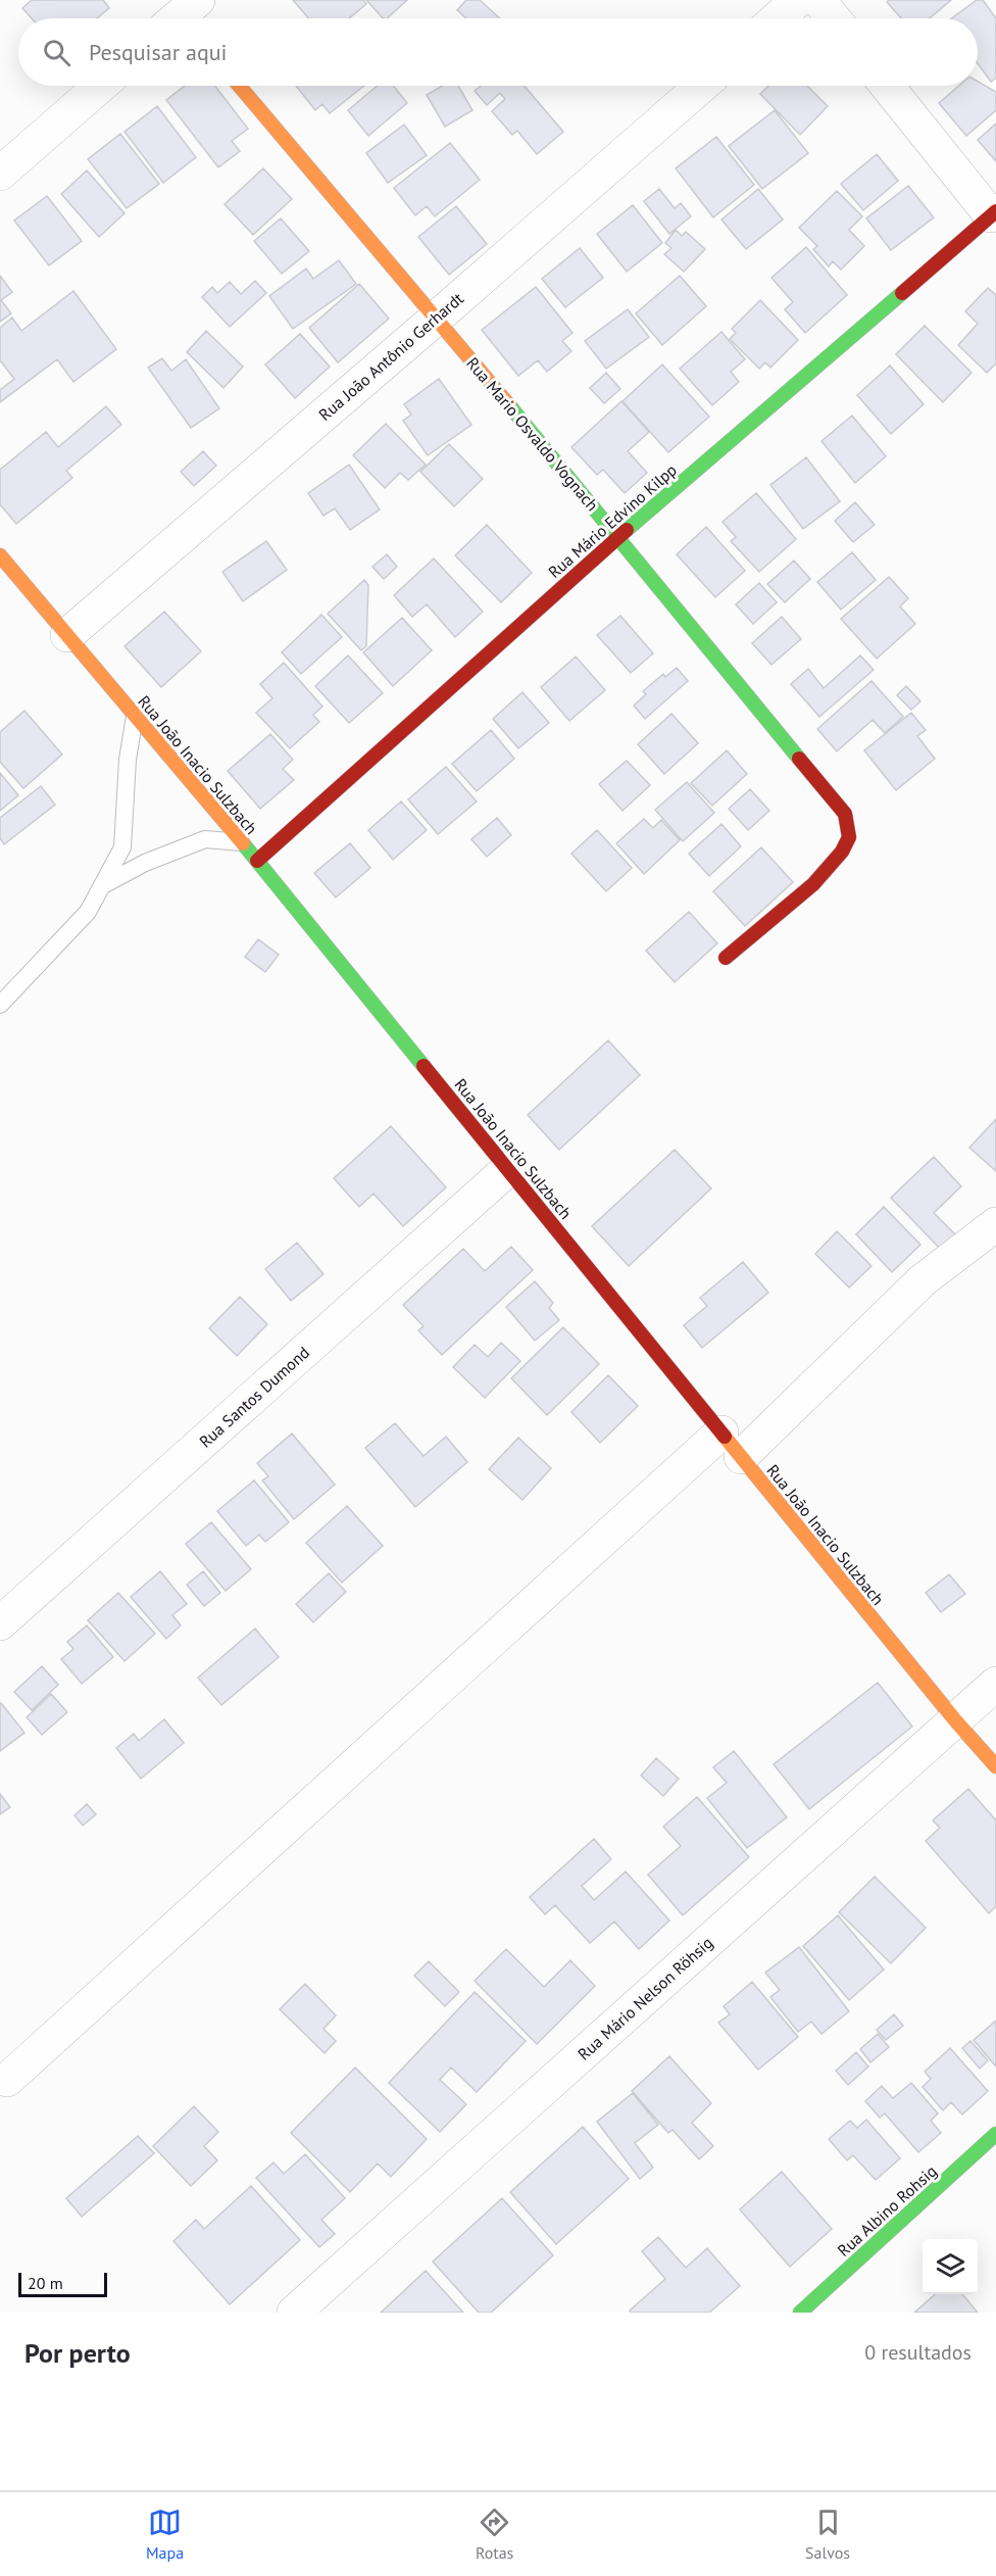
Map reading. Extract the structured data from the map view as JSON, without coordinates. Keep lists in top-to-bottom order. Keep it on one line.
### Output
{"streets":{"street":["Rua João Antônio Gerhardt","Rua Mario Osvaldo Vognach","Rua Mário Edvino Kilpp","Rua João Inacio Sulzbach","Rua Santos Dumond","Rua Mário Nelson Röhsig","Rua Albino Rohsig"]},"crossings":[["Rua João Antônio Gerhardt","Rua Mario Osvaldo Vognach"],["Rua João Antônio Gerhardt","Rua João Inacio Sulzbach"],["Rua Mario Osvaldo Vognach","Rua Mário Edvino Kilpp"],["Rua Mário Edvino Kilpp","Rua João Inacio Sulzbach"],["Rua João Inacio Sulzbach","Rua Santos Dumond"],["Rua João Inacio Sulzbach","Rua Mário Nelson Röhsig"]],"scale_bar":"20 m","page":{"search":"Pesquisar aqui","scale":"20 m","heading":["Por perto","0 resultados"],"nav":["Mapa","Rotas","Salvos"]}}
